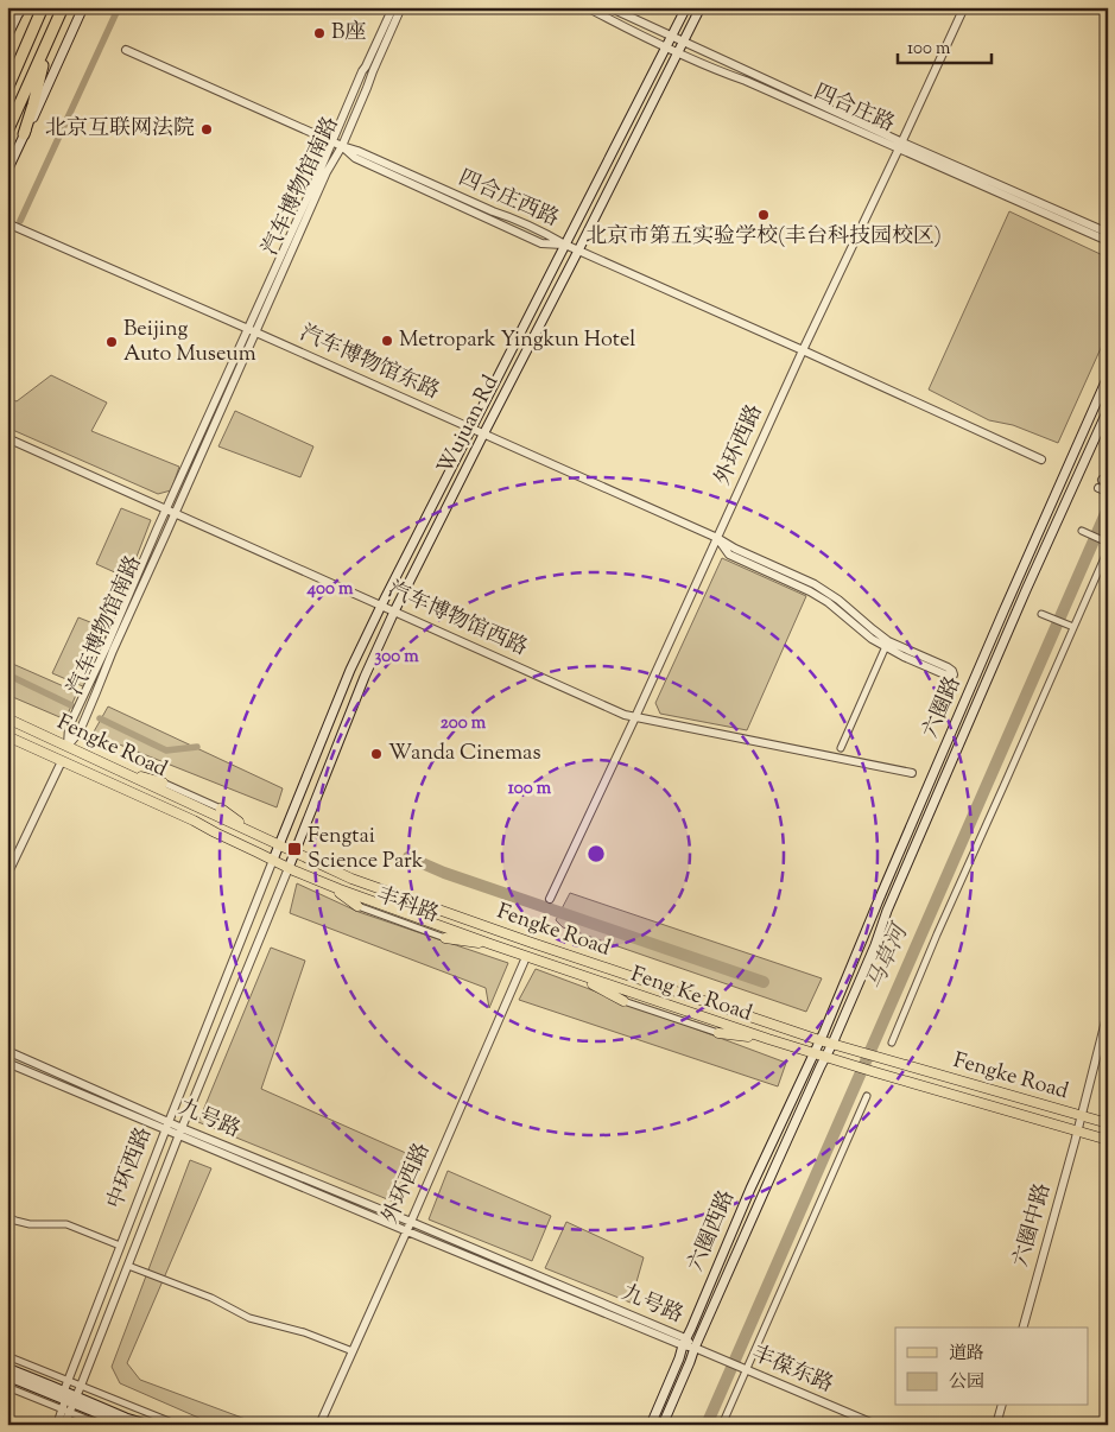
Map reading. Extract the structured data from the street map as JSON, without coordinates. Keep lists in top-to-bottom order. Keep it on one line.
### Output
{"streets":{"main road":["Wujuan Rd","六圈路","Fengke Road","Feng Ke Road","六圈西路"],"street":["四合庄路","汽车博物馆南路","四合庄西路","汽车博物馆东路","外环西路","汽车博物馆西路","丰科路","九号路","中环西路","六圈中路","丰葆东路"]},"crossings":[["四合庄路","Wujuan Rd"],["四合庄路","外环西路"],["汽车博物馆南路","四合庄西路"],["汽车博物馆南路","汽车博物馆东路"],["汽车博物馆南路","汽车博物馆西路"],["汽车博物馆南路","Fengke Road"],["四合庄西路","Wujuan Rd"],["四合庄西路","外环西路"],["汽车博物馆东路","Wujuan Rd"],["汽车博物馆东路","外环西路"],["Wujuan Rd","汽车博物馆西路"],["Wujuan Rd","Fengke Road"],["Wujuan Rd","Feng Ke Road"],["Wujuan Rd","中环西路"],["外环西路","汽车博物馆西路"],["外环西路","Feng Ke Road"],["外环西路","九号路"],["六圈路","Fengke Road"],["六圈路","Feng Ke Road"],["六圈路","六圈西路"],["Fengke Road","六圈中路"],["Feng Ke Road","中环西路"],["Feng Ke Road","六圈中路"],["Feng Ke Road","六圈西路"],["九号路","中环西路"],["九号路","六圈西路"],["九号路","丰葆东路"],["六圈西路","丰葆东路"]],"water":["马草河"],"places":{"other":["B座","北京互联网法院","北京市第五实验学校(丰台科技园校区)","Metropark Yingkun Hotel","Beijing Auto Museum","Wanda Cinemas"],"transit":["Fengtai Science Park"]},"legend":["道路","公园"],"scale_bar":"100 m","rings":["400 m","300 m","200 m","100 m"]}
